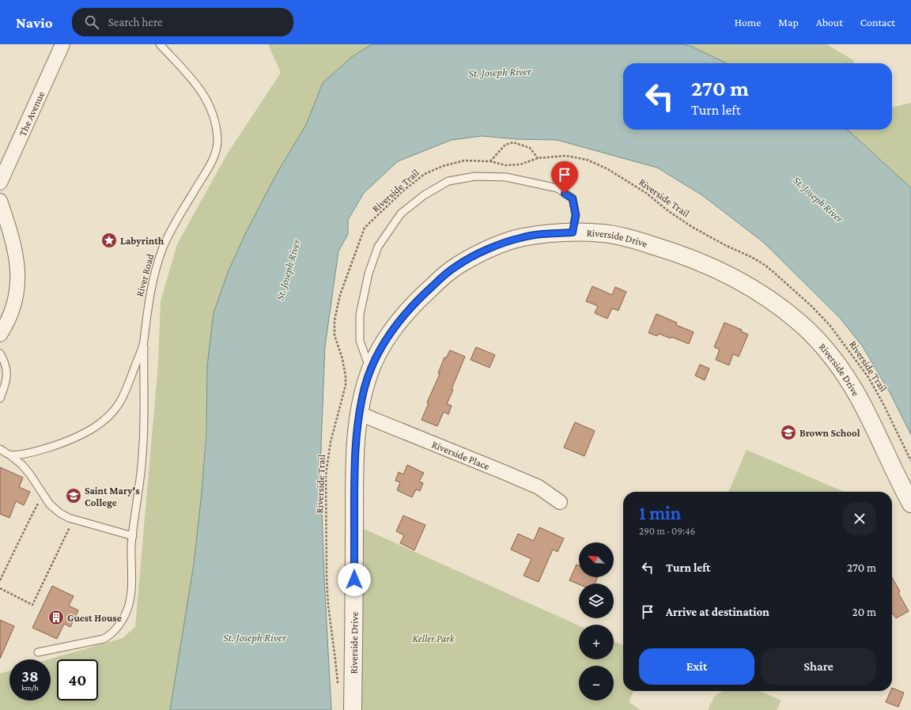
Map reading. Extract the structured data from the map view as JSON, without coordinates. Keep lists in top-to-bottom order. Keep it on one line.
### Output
{"streets":{"street":["The Avenue","Riverside Drive","Riverside Place"],"lane":["River Road"],"path":["Riverside Trail"]},"crossings":[["Riverside Drive","Riverside Place"]],"water":["St. Joseph River"],"parks":["Keller Park"],"places":{"place":["Labyrinth"],"school or university":["Brown School","Saint Mary's College"],"building":["Guest House"]},"north":"top left","page":{"header":"Navio","search":"Search here","nav":["Home","Map","About","Contact"],"turn":["270 m","Turn left"],"heading":["1 min","290 m · 09:46"],"map_buttons":["+","−"],"list":[{"name":"Turn left","value":"270 m"},{"name":"Arrive at destination","value":"20 m"}],"buttons":["Exit","Share"],"speed":"38 km/h","limit":"40"}}
